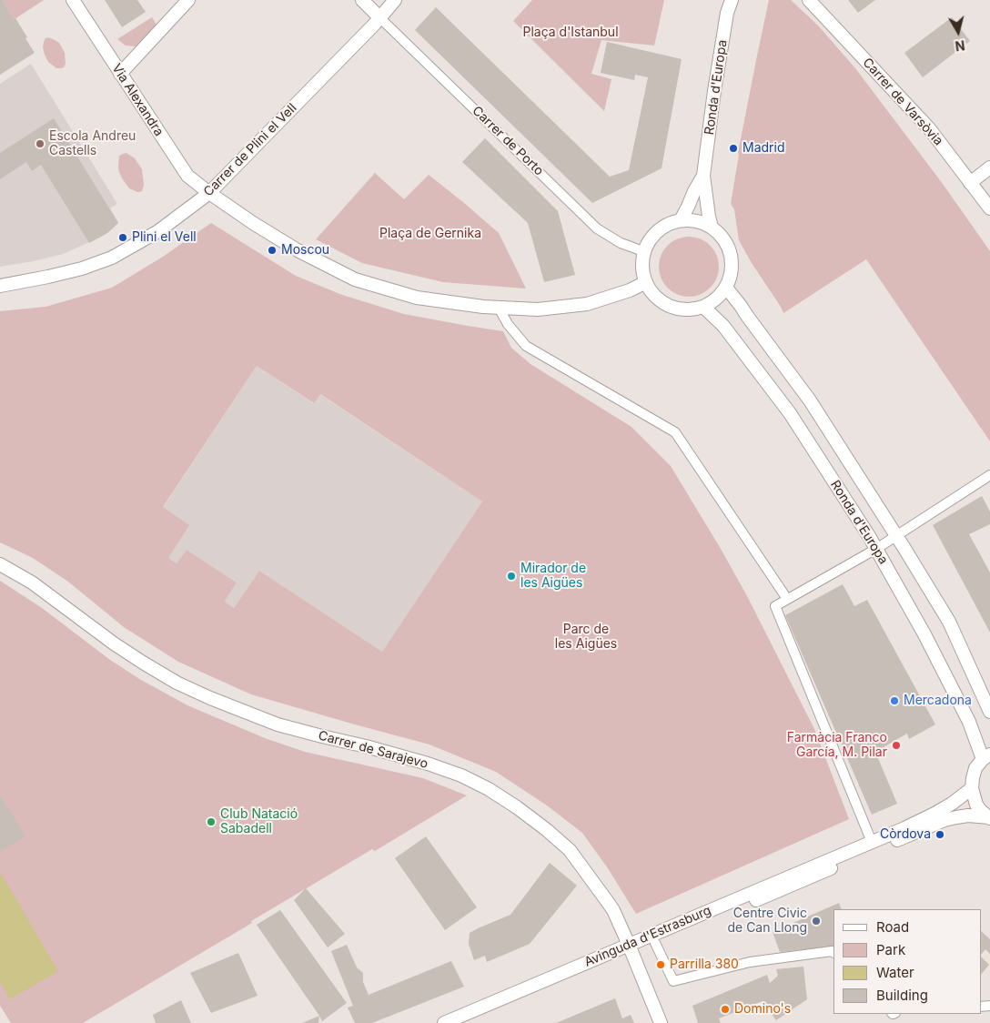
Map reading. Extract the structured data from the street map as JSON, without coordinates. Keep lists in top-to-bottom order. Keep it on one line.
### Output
{"streets":{"street":["Ronda d'Europa","Via Alexandra","Carrer de Varsòvia","Carrer de Porto","Carrer de Plini el Vell","Carrer de Sarajevo","Avinguda d'Estrasburg"]},"crossings":[["Ronda d'Europa","Via Alexandra"],["Ronda d'Europa","Carrer de Porto"],["Via Alexandra","Carrer de Porto"],["Via Alexandra","Carrer de Plini el Vell"],["Carrer de Porto","Carrer de Plini el Vell"],["Carrer de Sarajevo","Avinguda d'Estrasburg"]],"parks":["Plaça d'Istanbul","Plaça de Gernika","Parc de les Aigües"],"places":["Escola Andreu Castells","Madrid","Plini el Vell","Moscou","Mirador de les Aigües","Mercadona","Farmàcia Franco García, M. Pilar","Club Natació Sabadell","Còrdova","Centre Civic de Can Llong","Parrilla 380","Domino's"],"legend":["Road","Park","Water","Building"],"north":"bottom"}
